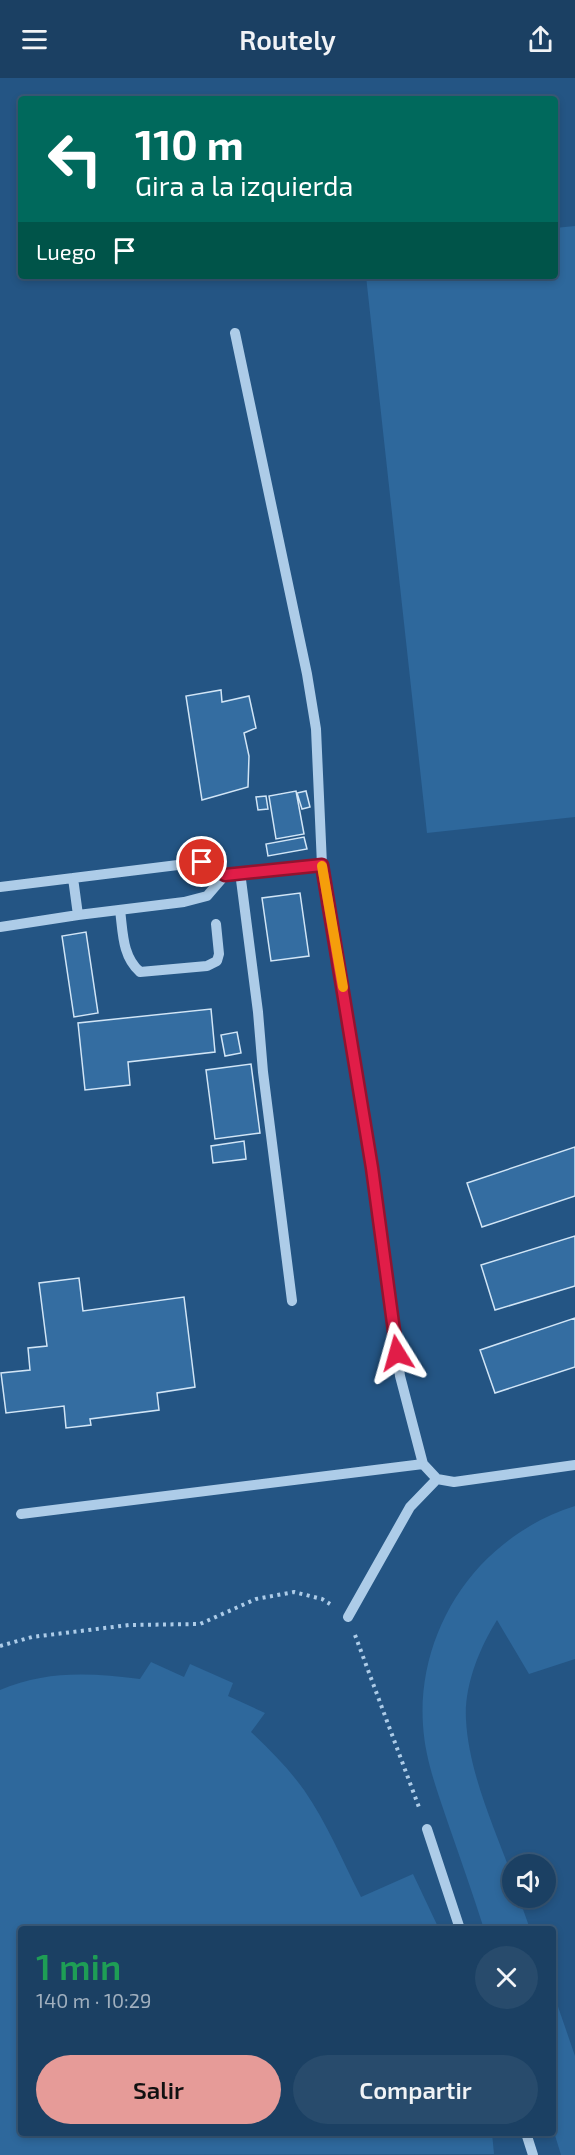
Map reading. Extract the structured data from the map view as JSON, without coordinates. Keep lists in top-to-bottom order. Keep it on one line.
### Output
{"page":{"header":"Routely","turn":["110 m","Gira a la izquierda"],"then":"Luego","heading":["1 min","140 m · 10:29"],"buttons":["Salir","Compartir"]}}
